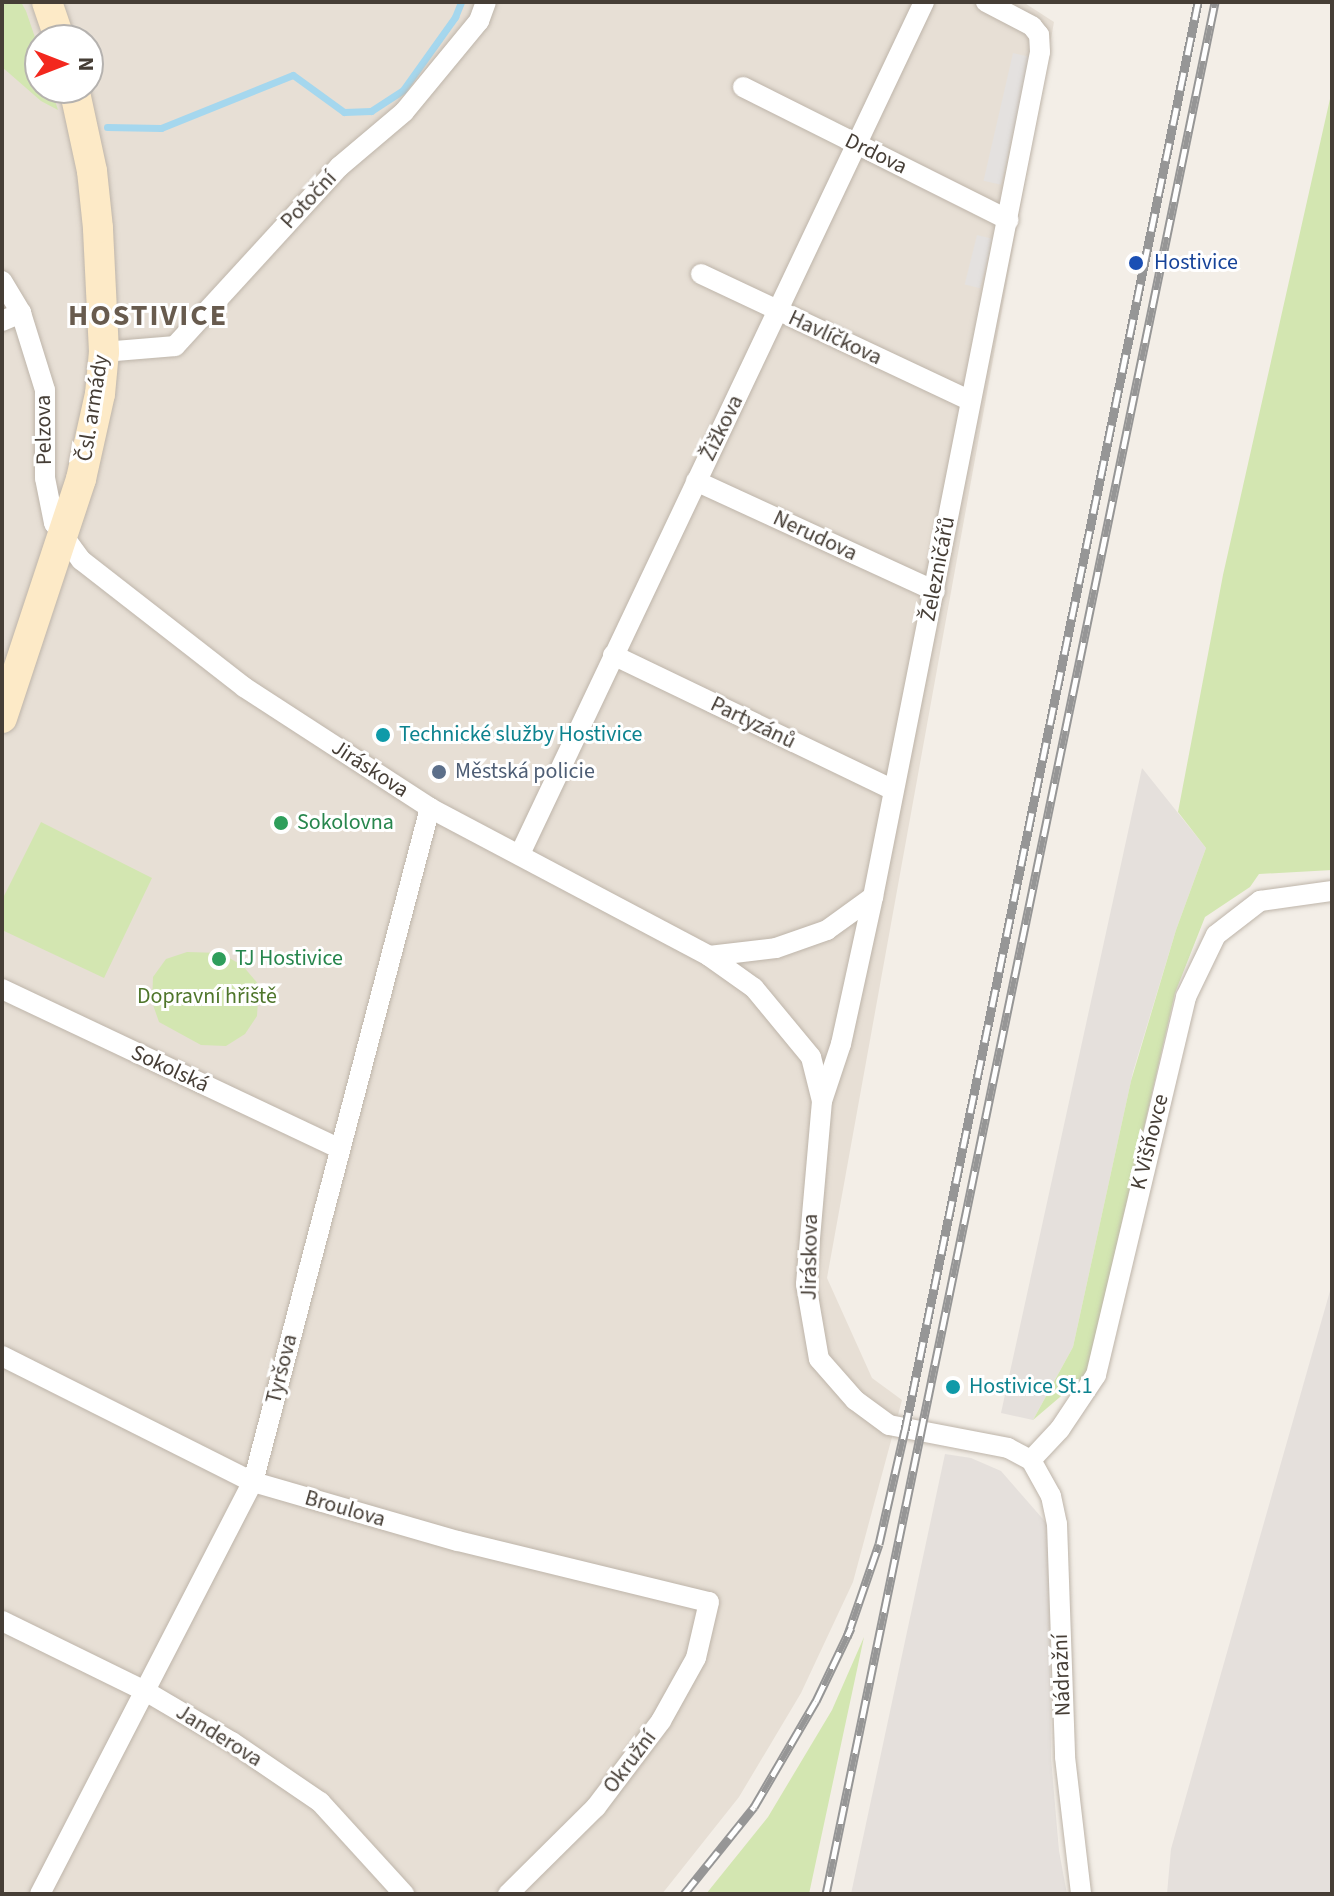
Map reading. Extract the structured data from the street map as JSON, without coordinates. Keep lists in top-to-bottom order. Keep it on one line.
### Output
{"streets":{"main road":["Čsl. armády"],"street":["Drdova","Potoční","Havlíčkova","Žižkova","Pelzova","Nerudova","Železničářů","Partyzánů","Jiráskova","Sokolská","K Višňovce","Tyršova","Broulova","Nádražní","Janderova","Okružní"]},"crossings":[["Drdova","Žižkova"],["Drdova","Železničářů"],["Potoční","Čsl. armády"],["Havlíčkova","Žižkova"],["Havlíčkova","Železničářů"],["Čsl. armády","Pelzova"],["Čsl. armády","Jiráskova"],["Žižkova","Nerudova"],["Žižkova","Partyzánů"],["Žižkova","Jiráskova"],["Pelzova","Jiráskova"],["Nerudova","Železničářů"],["Železničářů","Partyzánů"],["Železničářů","Jiráskova"],["Jiráskova","K Višňovce"],["Jiráskova","Tyršova"],["Jiráskova","Nádražní"],["Sokolská","Tyršova"],["K Višňovce","Nádražní"],["Tyršova","Broulova"],["Tyršova","Janderova"],["Broulova","Okružní"]],"districts":["HOSTIVICE"],"parks":["Dopravní hřiště"],"places":["Hostivice","Technické služby Hostivice","Městská policie","Sokolovna","TJ Hostivice","Hostivice St.1"],"north":"right"}
